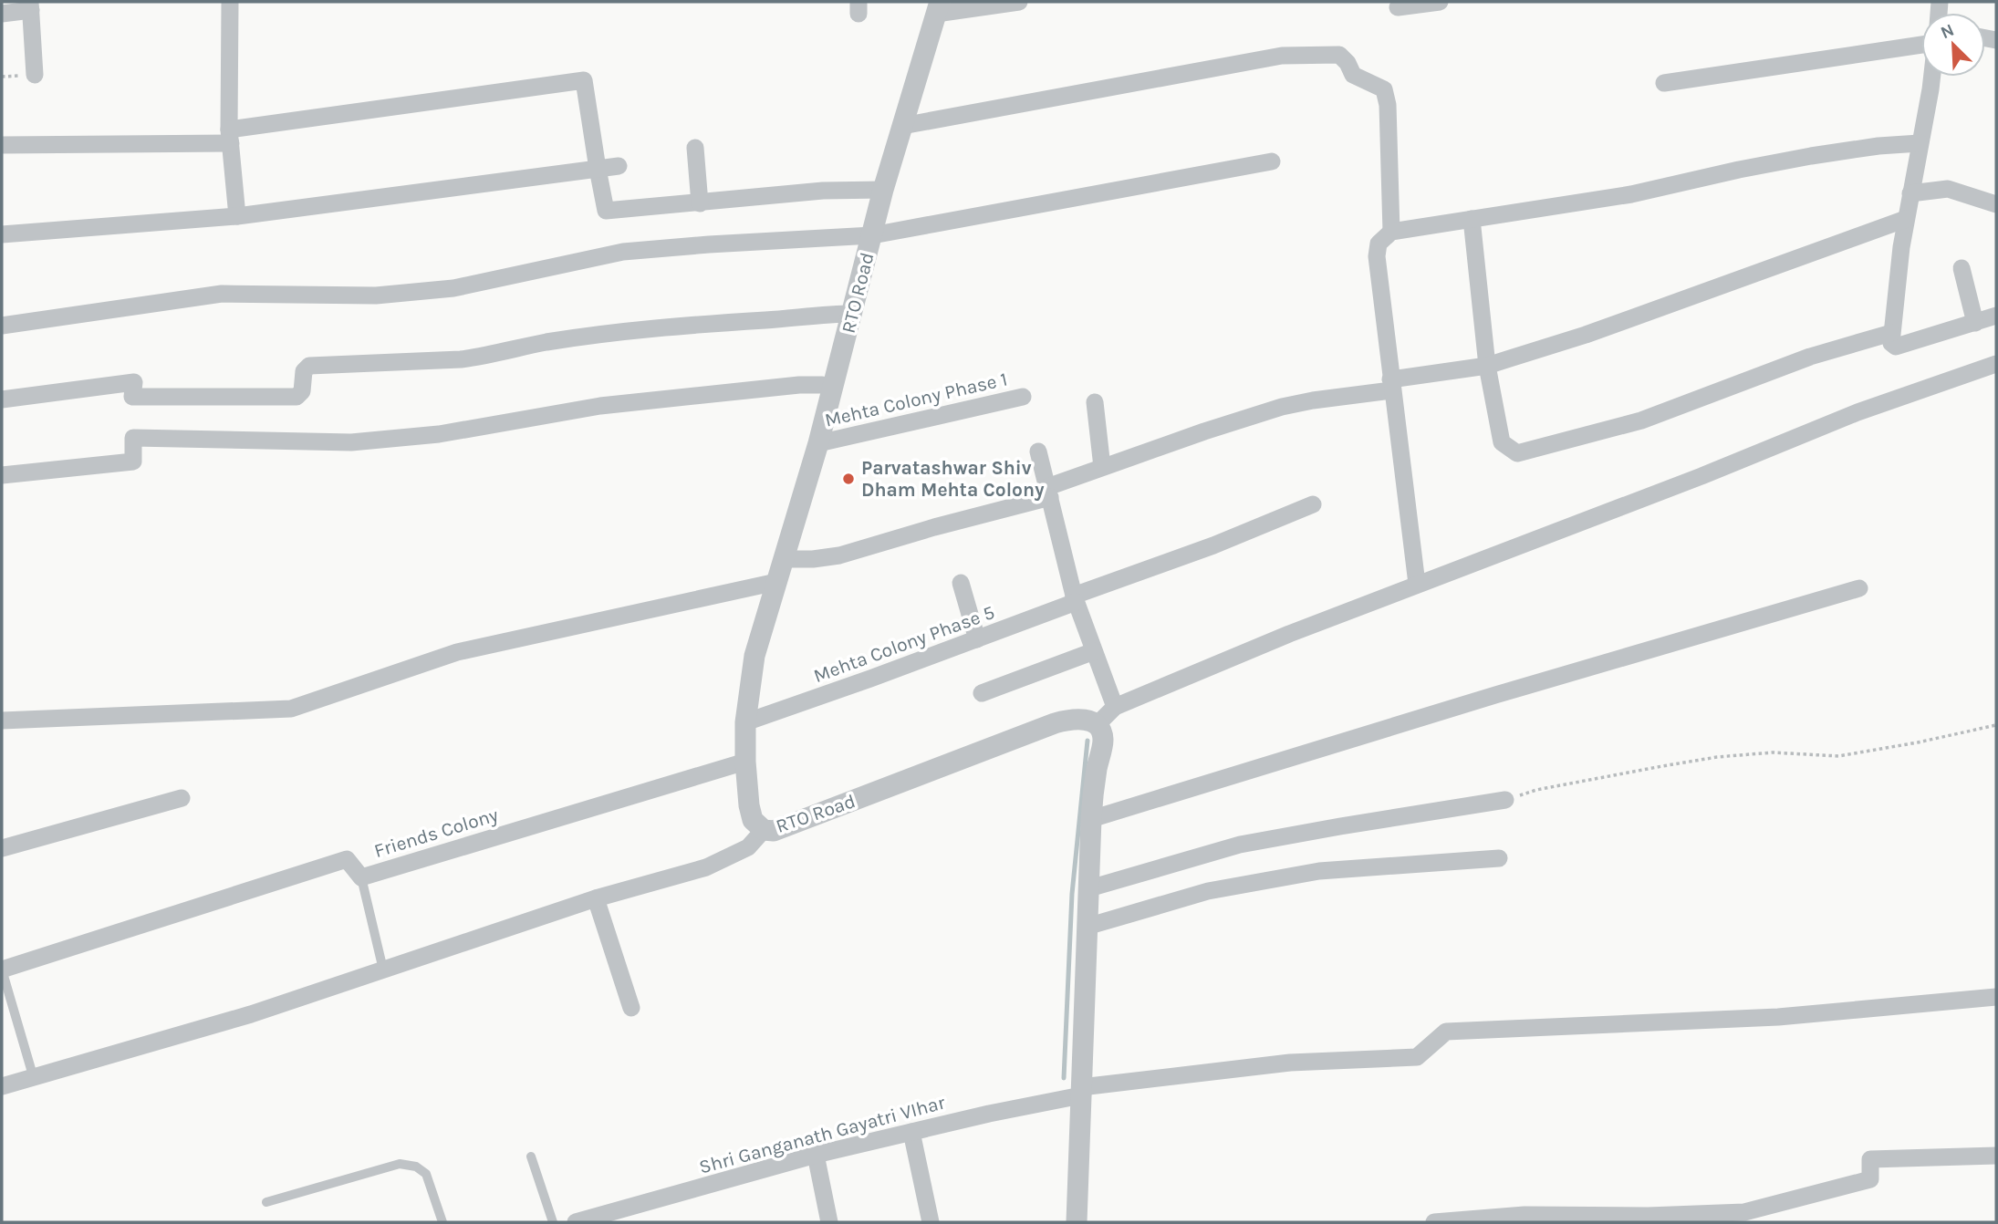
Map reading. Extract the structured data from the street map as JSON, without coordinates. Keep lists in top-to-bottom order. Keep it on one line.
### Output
{"streets":{"street":["RTO Road","Mehta Colony Phase 1","Mehta Colony Phase 5","Friends Colony","Shri Ganganath Gayatri VIhar"]},"crossings":[["RTO Road","Mehta Colony Phase 1"],["RTO Road","Mehta Colony Phase 5"],["RTO Road","Friends Colony"]],"places":["Parvatashwar Shiv Dham Mehta Colony"],"north":"top left"}
